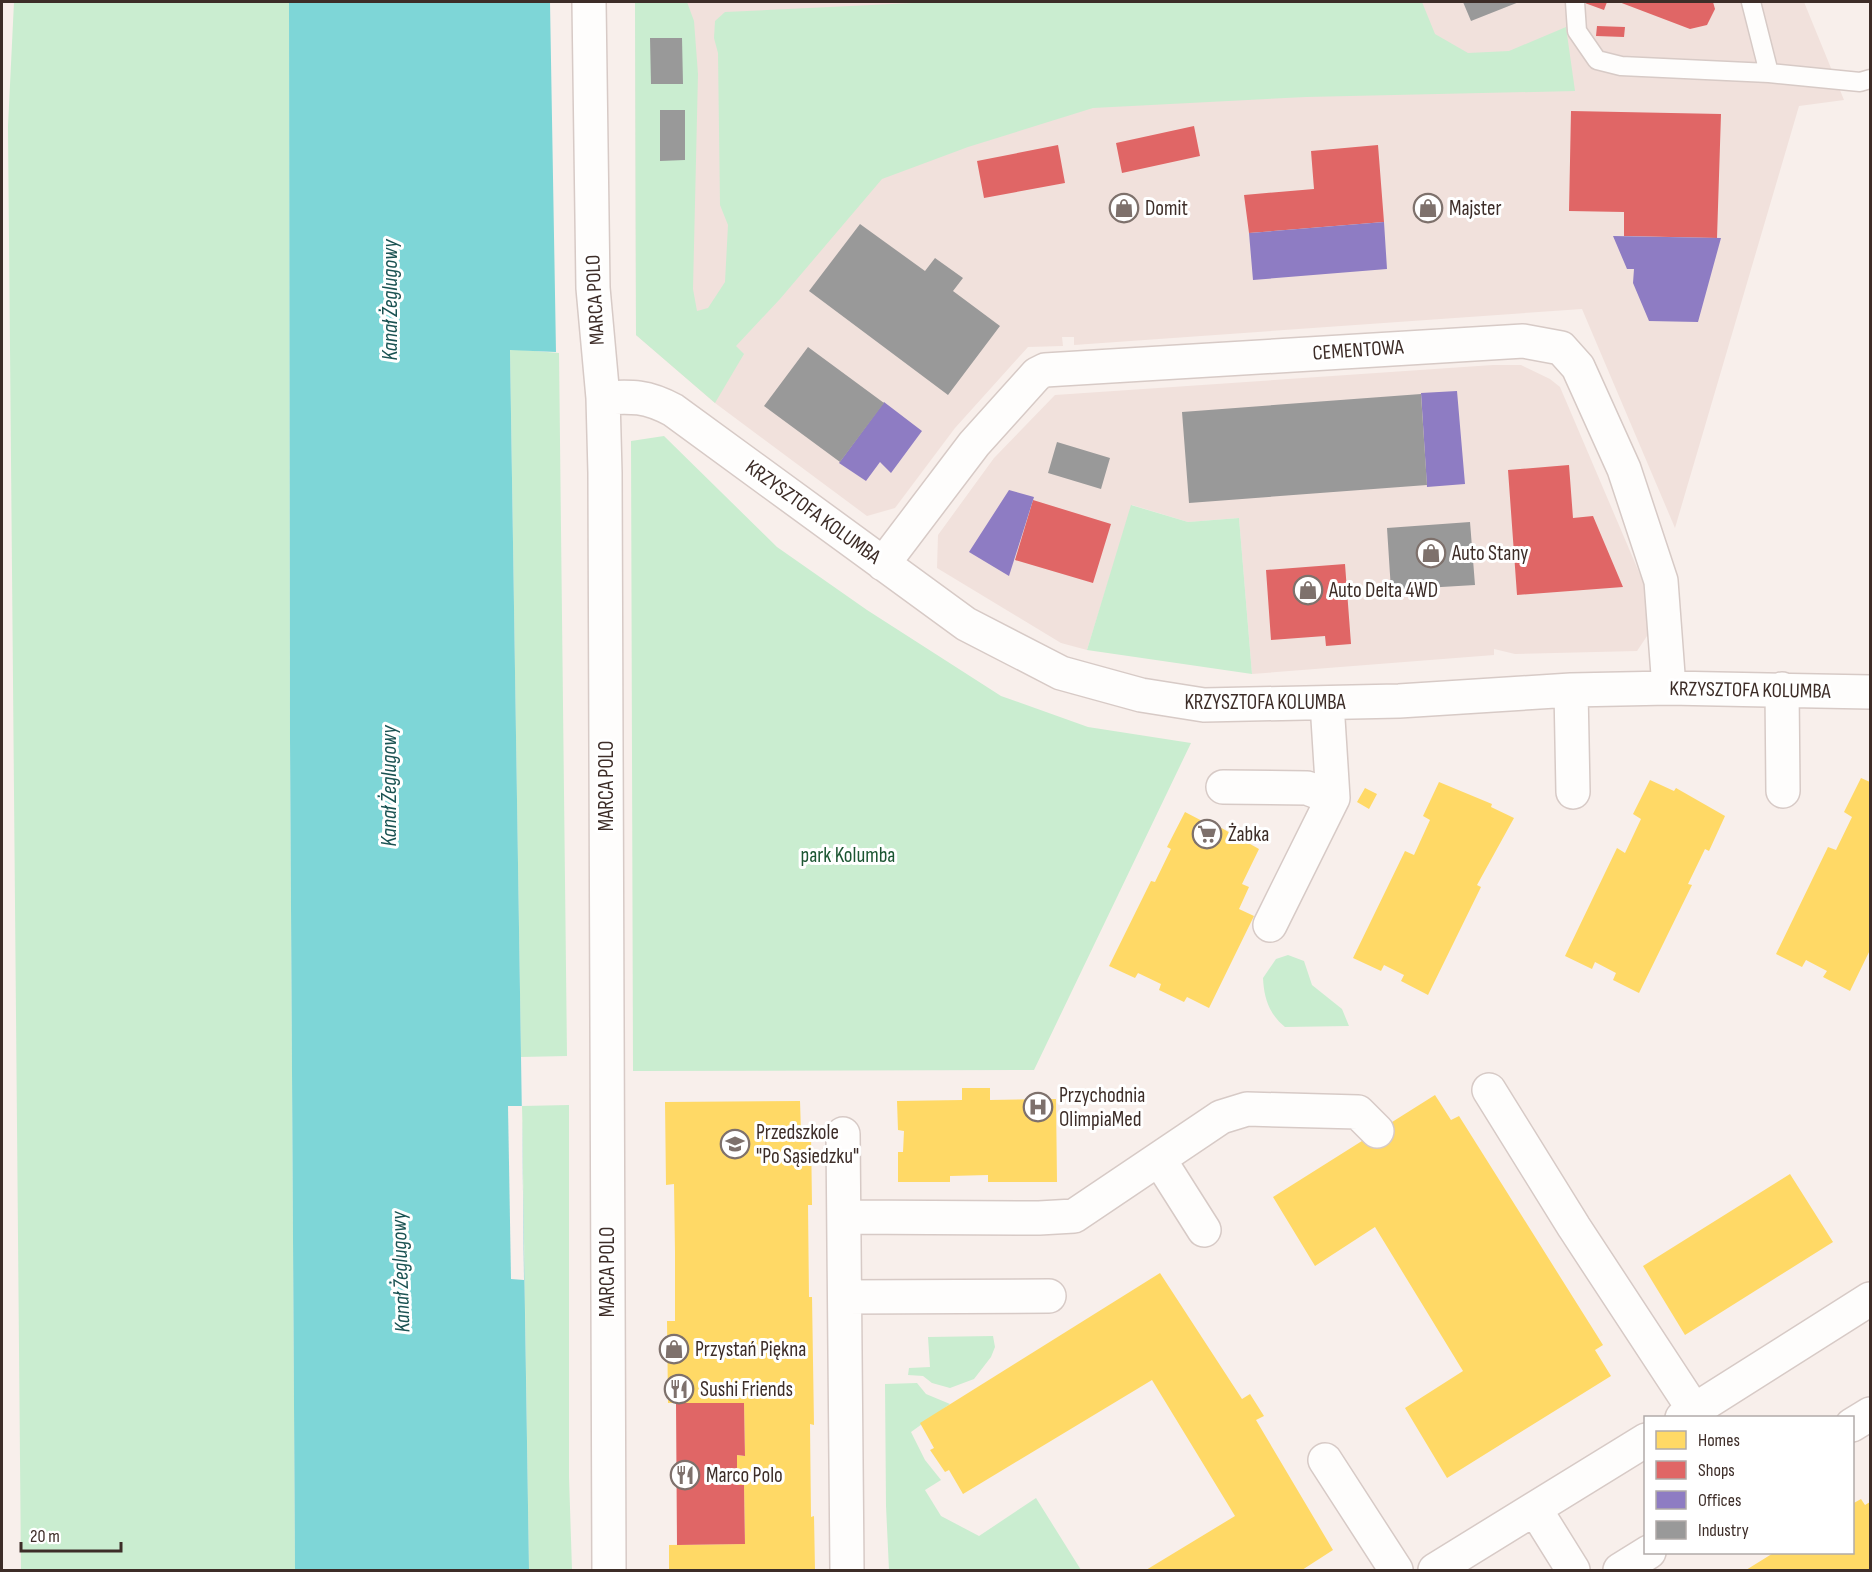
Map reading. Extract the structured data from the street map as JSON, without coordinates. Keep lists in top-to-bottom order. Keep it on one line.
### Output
{"streets":{"street":["MARCA POLO","CEMENTOWA","KRZYSZTOFA KOLUMBA"]},"crossings":[["MARCA POLO","KRZYSZTOFA KOLUMBA"],["CEMENTOWA","KRZYSZTOFA KOLUMBA"]],"water":["Kanał Żeglugowy"],"parks":["park Kolumba"],"places":{"shop":["Domit","Majster","Auto Stany","Auto Delta 4WD","Przystań Piękna"],"supermarket":["Żabka"],"hospital":["Przychodnia OlimpiaMed"],"school or university":["Przedszkole \"Po Sąsiedzku\""],"restaurant":["Sushi Friends","Marco Polo"]},"legend":["Homes","Shops","Offices","Industry"],"scale_bar":"20 m"}
